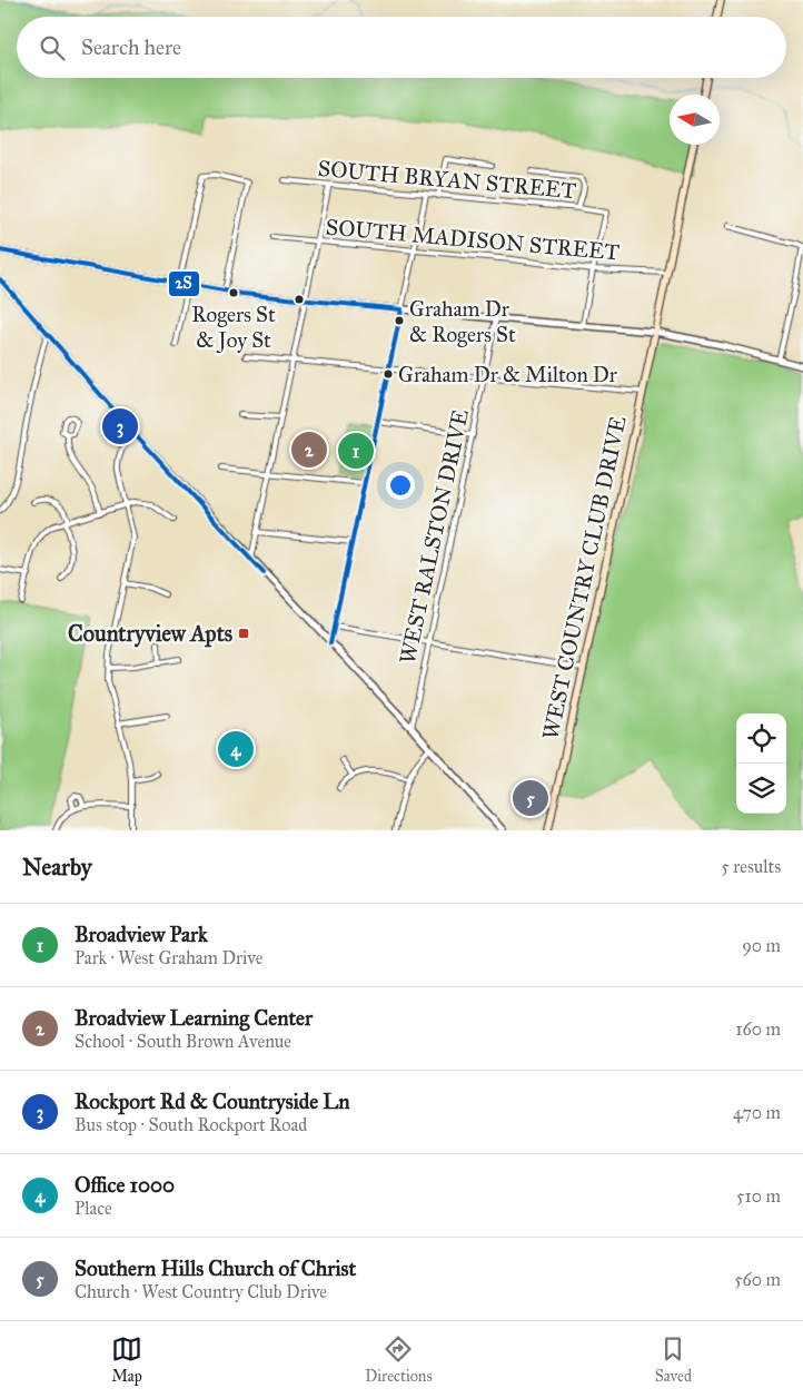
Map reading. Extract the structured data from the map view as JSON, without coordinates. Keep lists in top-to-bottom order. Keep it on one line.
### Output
{"streets":{"main road":["WEST COUNTRY CLUB DRIVE"],"street":["SOUTH BRYAN STREET","SOUTH MADISON STREET","WEST RALSTON DRIVE"]},"crossings":[["SOUTH BRYAN STREET","SOUTH MADISON STREET"],["SOUTH MADISON STREET","WEST COUNTRY CLUB DRIVE"]],"places":{"other":["Rogers St & Joy St","Graham Dr & Rogers St","Graham Dr & Milton Dr"],"transit":["Countryview Apts"]},"lines":["transit line 2S"],"north":"left","page":{"search":"Search here","pins":["3","2","1","4","5"],"heading":["Nearby","5 results"],"list":[{"mark":"1","name":"Broadview Park","note":"Park · West Graham Drive","value":"90 m"},{"mark":"2","name":"Broadview Learning Center","note":"School · South Brown Avenue","value":"160 m"},{"mark":"3","name":"Rockport Rd & Countryside Ln","note":"Bus stop · South Rockport Road","value":"470 m"},{"mark":"4","name":"Office 1000","note":"Place","value":"510 m"},{"mark":"5","name":"Southern Hills Church of Christ","note":"Church · West Country Club Drive","value":"560 m"}],"nav":["Map","Directions","Saved"]}}
